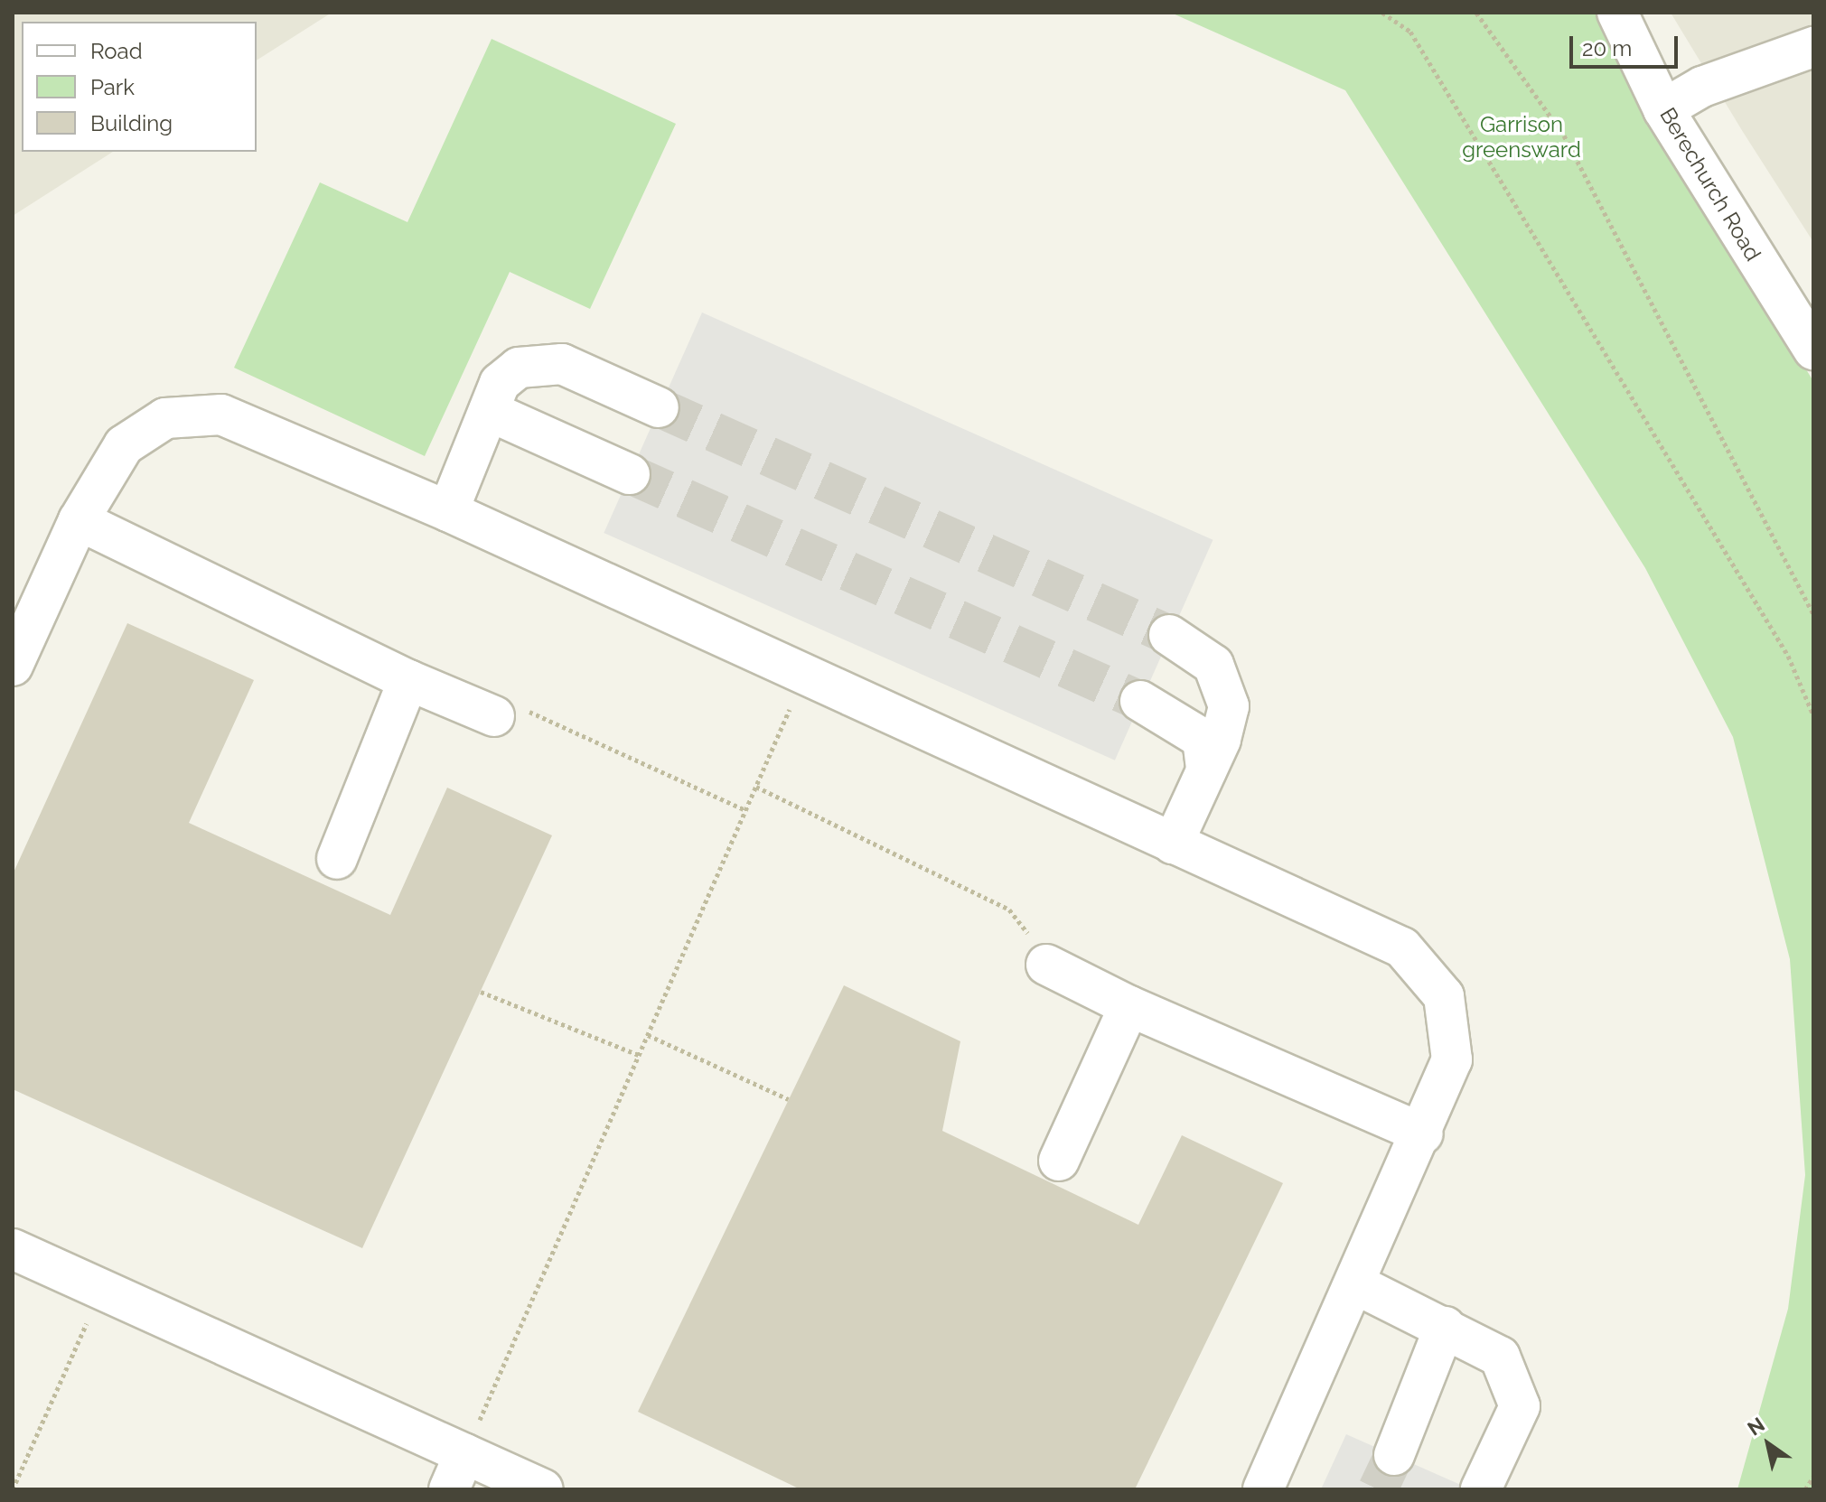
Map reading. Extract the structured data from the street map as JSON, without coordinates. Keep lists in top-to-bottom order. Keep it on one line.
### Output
{"streets":{"street":["Berechurch Road"]},"parks":["Garrison greensward"],"legend":["Road","Park","Building"],"scale_bar":"20 m","north":"top left"}
